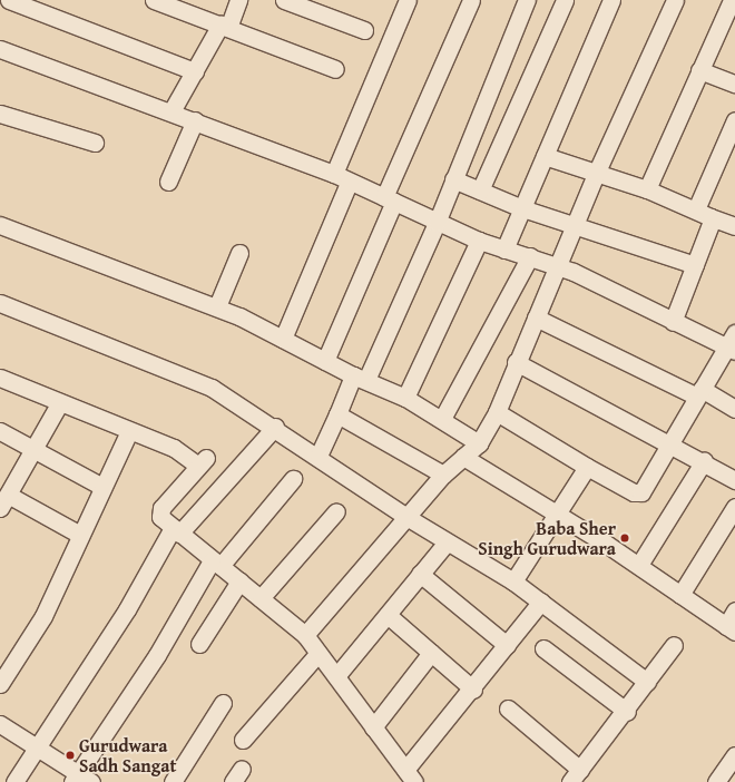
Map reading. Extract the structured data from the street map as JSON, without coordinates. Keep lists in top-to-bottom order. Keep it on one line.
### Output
{"places":["Baba Sher Singh Gurudwara","Gurudwara Sadh Sangat"]}
